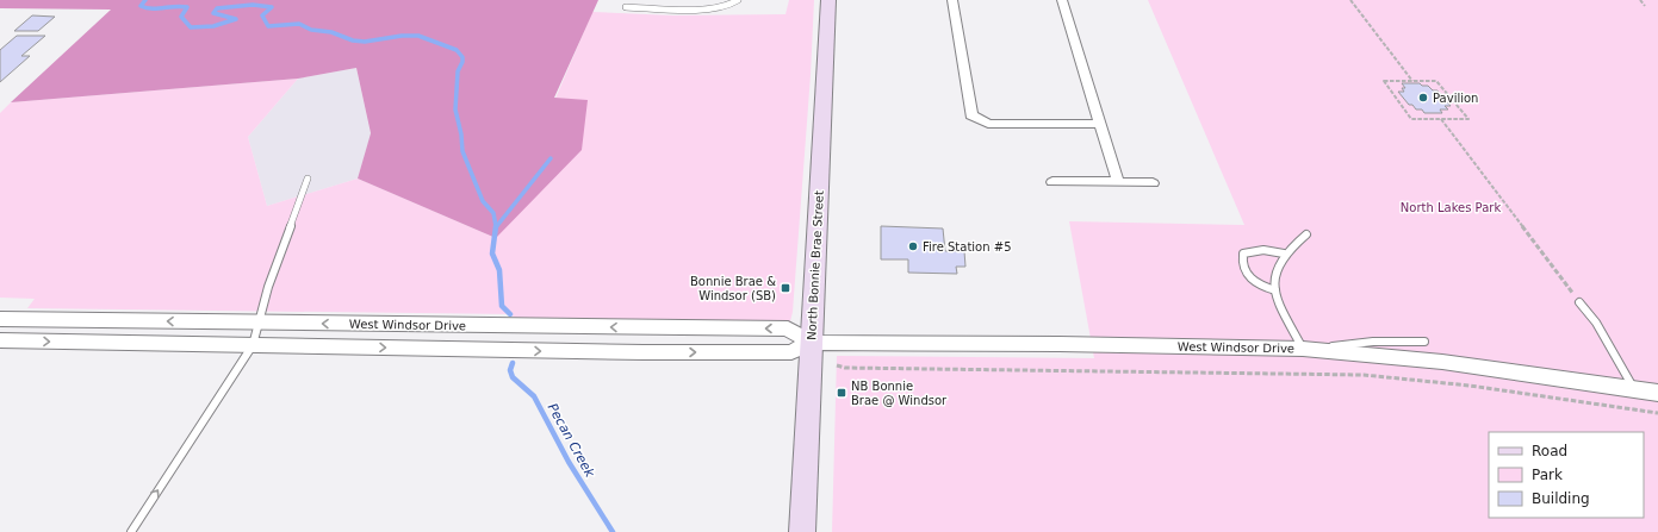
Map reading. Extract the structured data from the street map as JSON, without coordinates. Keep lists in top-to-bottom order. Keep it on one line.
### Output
{"streets":{"main road":["North Bonnie Brae Street"],"street":["West Windsor Drive"]},"crossings":[["North Bonnie Brae Street","West Windsor Drive"]],"water":["Pecan Creek"],"parks":["North Lakes Park"],"places":{"other":["Pavilion","Fire Station #5"],"transit":["Bonnie Brae & Windsor (SB)","NB Bonnie Brae @ Windsor"]},"legend":["Road","Park","Building"]}
